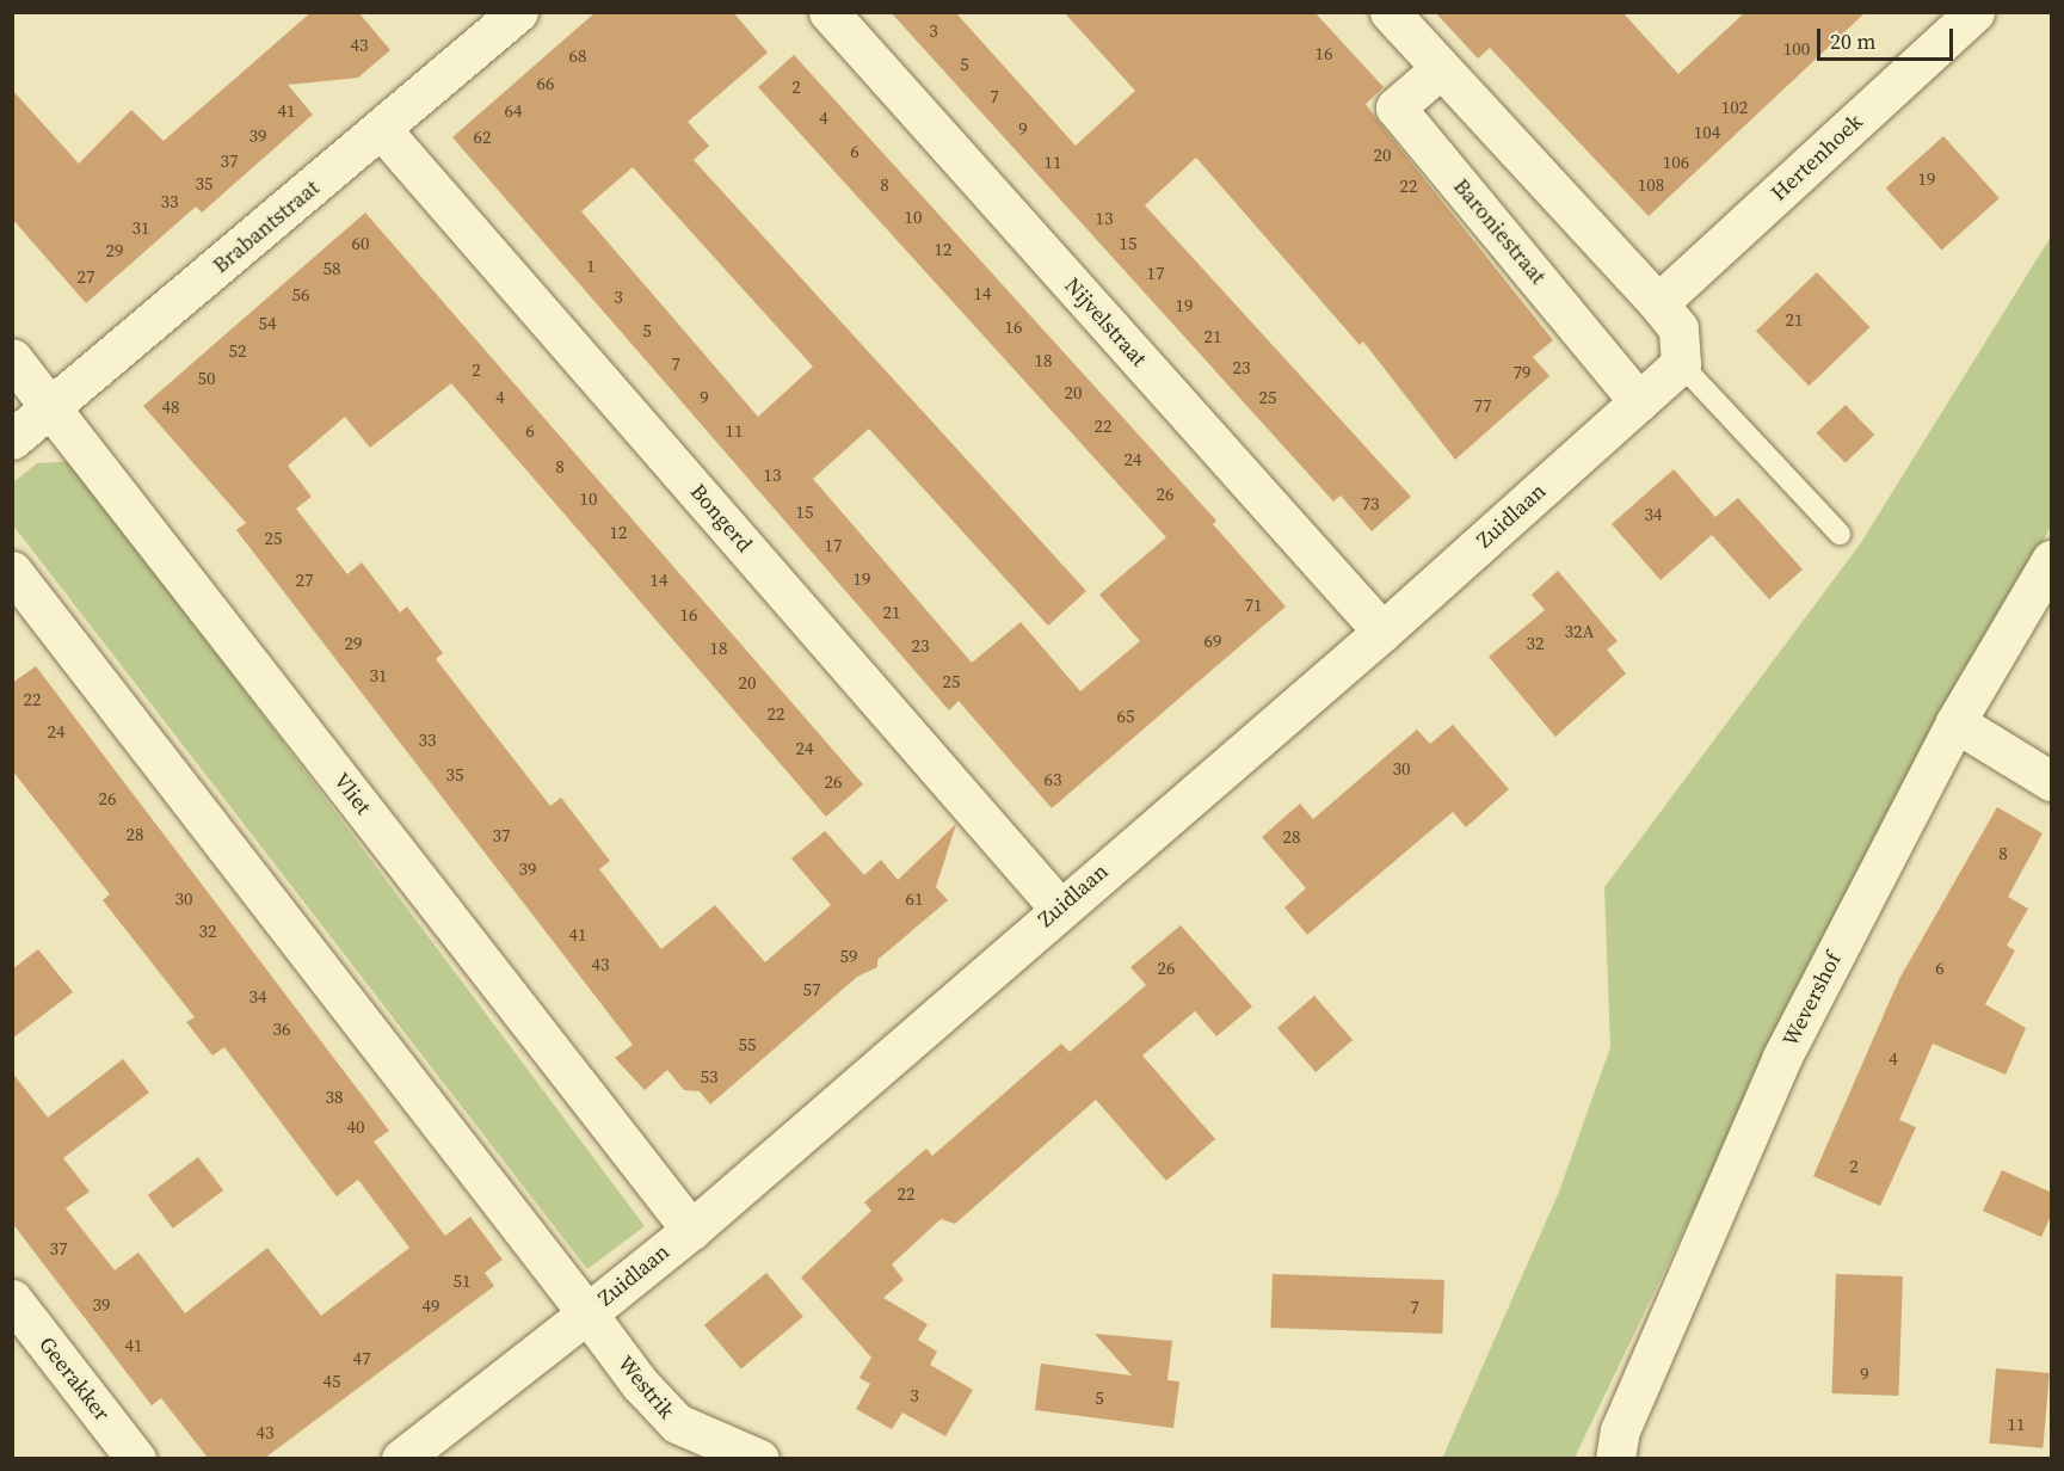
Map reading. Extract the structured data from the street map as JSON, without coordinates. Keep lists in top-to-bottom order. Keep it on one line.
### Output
{"streets":{"street":["Hertenhoek","Brabantstraat","Baroniestraat","Nijvelstraat","Zuidlaan","Bongerd","Vliet","Wevershof","Geerakker","Westrik"]},"crossings":[["Brabantstraat","Bongerd"],["Brabantstraat","Vliet"],["Baroniestraat","Zuidlaan"],["Nijvelstraat","Zuidlaan"],["Zuidlaan","Bongerd"],["Zuidlaan","Vliet"],["Zuidlaan","Westrik"]],"house_numbers":["3","43","100","16","68","5","66","2","7","102","41","64","4","9","104","39","62","6","20","37","11","106","19","35","8","108","22","33","10","13","31","60","15","12","29","1","58","17","27","14","56","3","19","21","54","16","5","21","52","18","7","23","2","79","50","20","4","9","25","77","48","22","6","11","24","8","13","26","10","73","15","34","12","25","17","19","27","14","71","21","16","32A","69","29","32","23","18","31","25","20","22","22","65","24","33","24","30","35","63","26","26","28","37","28","8","39","30","61","32","41","59","43","26","6","57","34","36","55","4","53","38","40","2","22","37","51","39","49","7","41","47","9","45","3","5","11","43"],"scale_bar":"20 m"}
